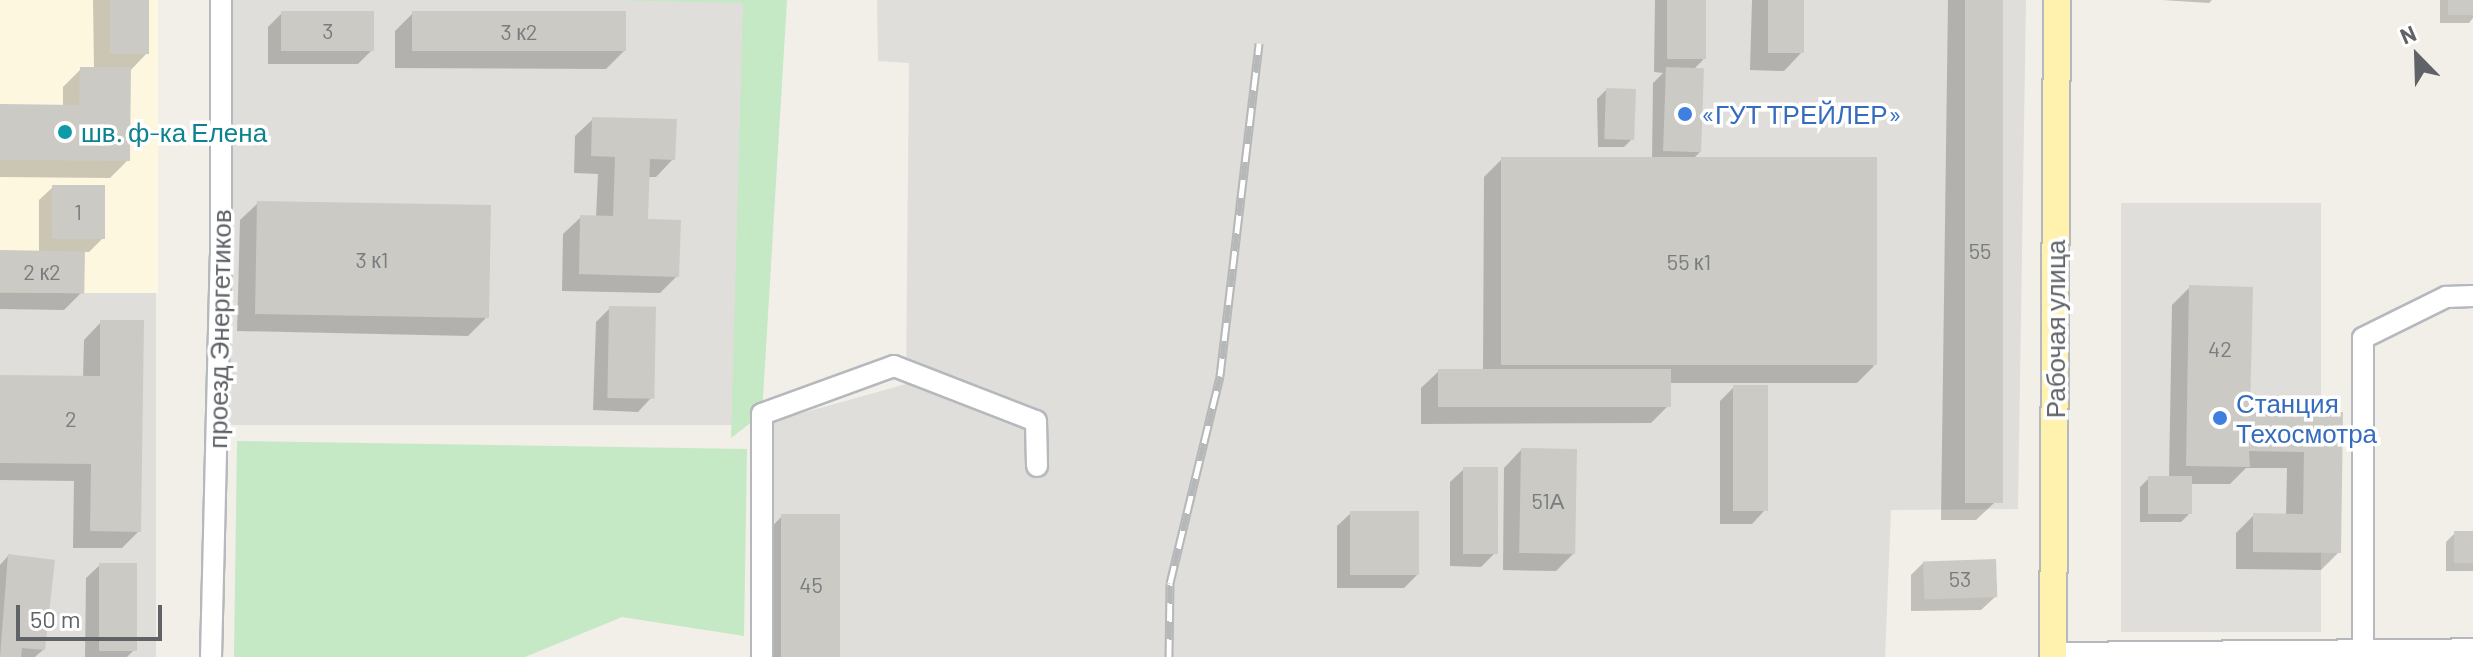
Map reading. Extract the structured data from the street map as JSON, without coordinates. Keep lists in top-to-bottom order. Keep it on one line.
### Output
{"streets":{"main road":["Рабочая улица"],"street":["проезд Энергетиков"]},"places":["«ГУТ ТРЕЙЛЕР»","шв. ф-ка Елена","Станция Техосмотра"],"house_numbers":["3","3 к2","1","55","3 к1","55 к1","2 к2","42","2","51А","53","45"],"scale_bar":"50 m","north":"top left"}
